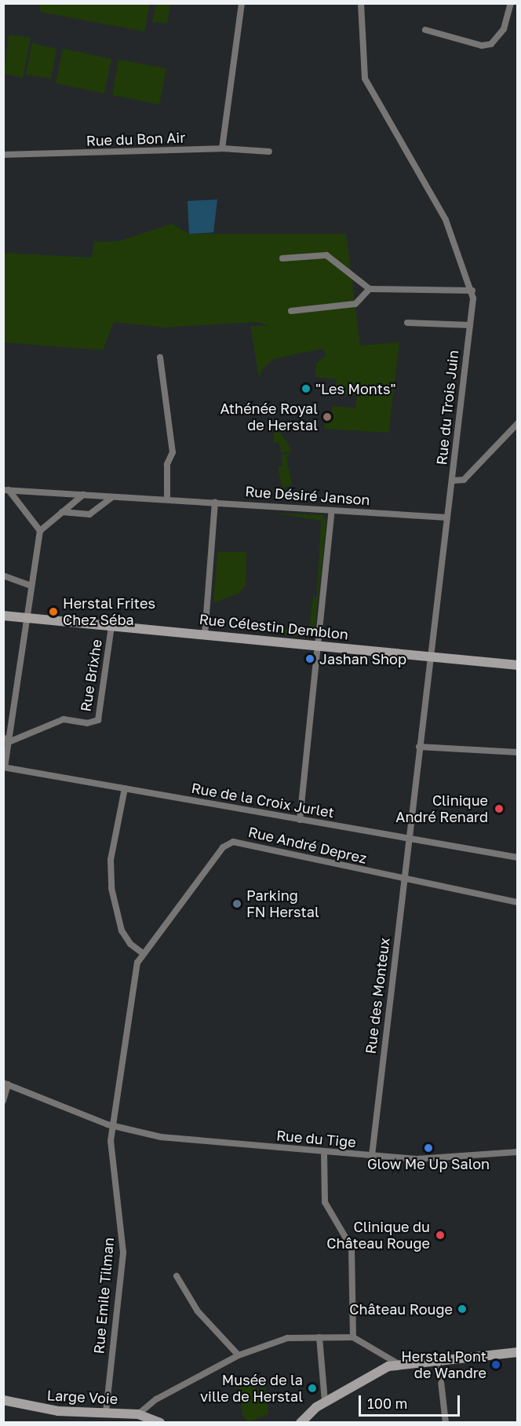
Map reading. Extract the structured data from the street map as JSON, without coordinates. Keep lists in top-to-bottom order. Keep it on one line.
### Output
{"streets":{"street":["Rue du Bon Air","Rue du Trois Juin","Rue Désiré Janson","Rue Célestin Demblon","Rue Brixhe","Rue de la Croix Jurlet","Rue André Deprez","Rue des Monteux","Rue du Tige","Rue Emile Tilman","Large Voie"]},"crossings":[["Rue du Trois Juin","Rue Désiré Janson"],["Rue du Trois Juin","Rue Célestin Demblon"],["Rue du Trois Juin","Rue de la Croix Jurlet"],["Rue du Trois Juin","Rue des Monteux"],["Rue Célestin Demblon","Rue Brixhe"],["Rue de la Croix Jurlet","Rue des Monteux"],["Rue André Deprez","Rue des Monteux"],["Rue André Deprez","Rue Emile Tilman"],["Rue des Monteux","Rue du Tige"],["Rue du Tige","Rue Emile Tilman"],["Rue Emile Tilman","Large Voie"]],"places":["\"Les Monts\"","Athénée Royal de Herstal","Herstal Frites Chez Séba","Jashan Shop","Clinique André Renard","Parking FN Herstal","Glow Me Up Salon","Clinique du Château Rouge","Château Rouge","Herstal Pont de Wandre","Musée de la ville de Herstal"],"scale_bar":"100 m"}
